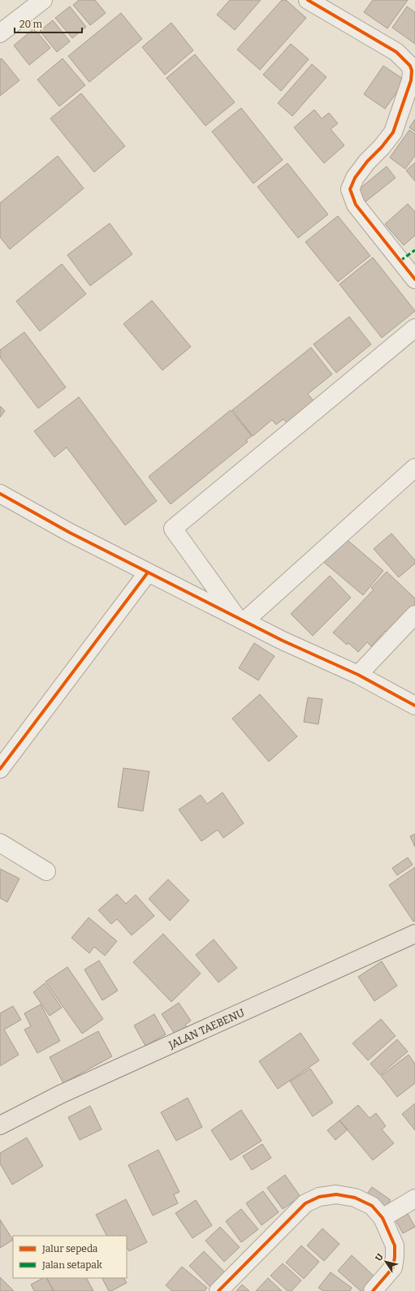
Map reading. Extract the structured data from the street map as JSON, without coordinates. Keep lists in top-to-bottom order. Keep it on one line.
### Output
{"streets":{"main road":["JALAN TAEBENU"]},"legend":["Jalur sepeda","Jalan setapak"],"scale_bar":"20 m","north":"top left"}
